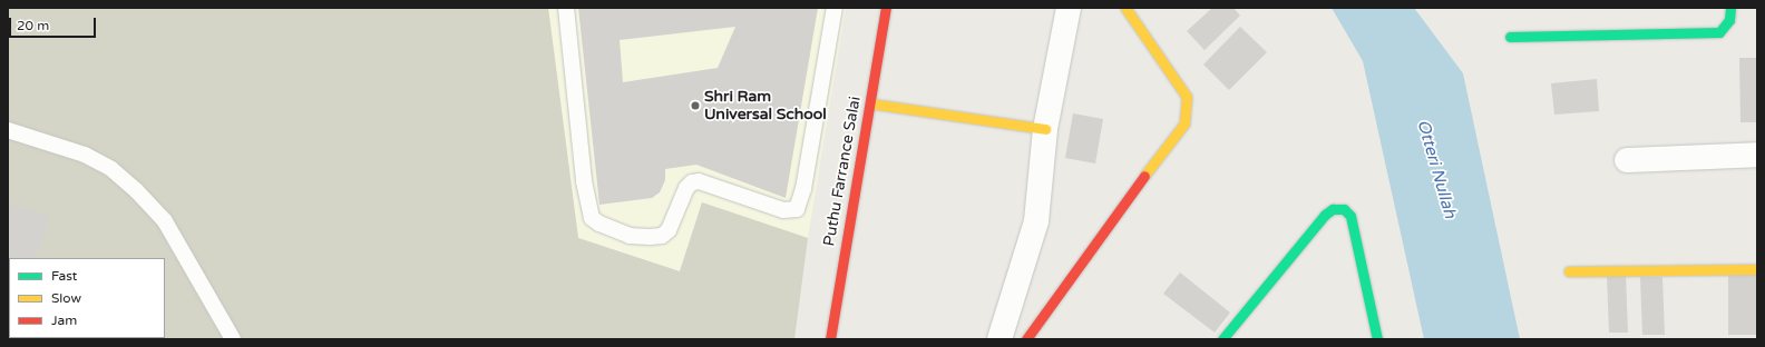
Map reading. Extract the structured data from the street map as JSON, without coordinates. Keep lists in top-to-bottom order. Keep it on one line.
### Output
{"streets":{"street":["Puthu Farrance Salai"]},"water":["Otteri Nullah"],"places":["Shri Ram Universal School"],"legend":["Fast","Slow","Jam"],"scale_bar":"20 m"}
